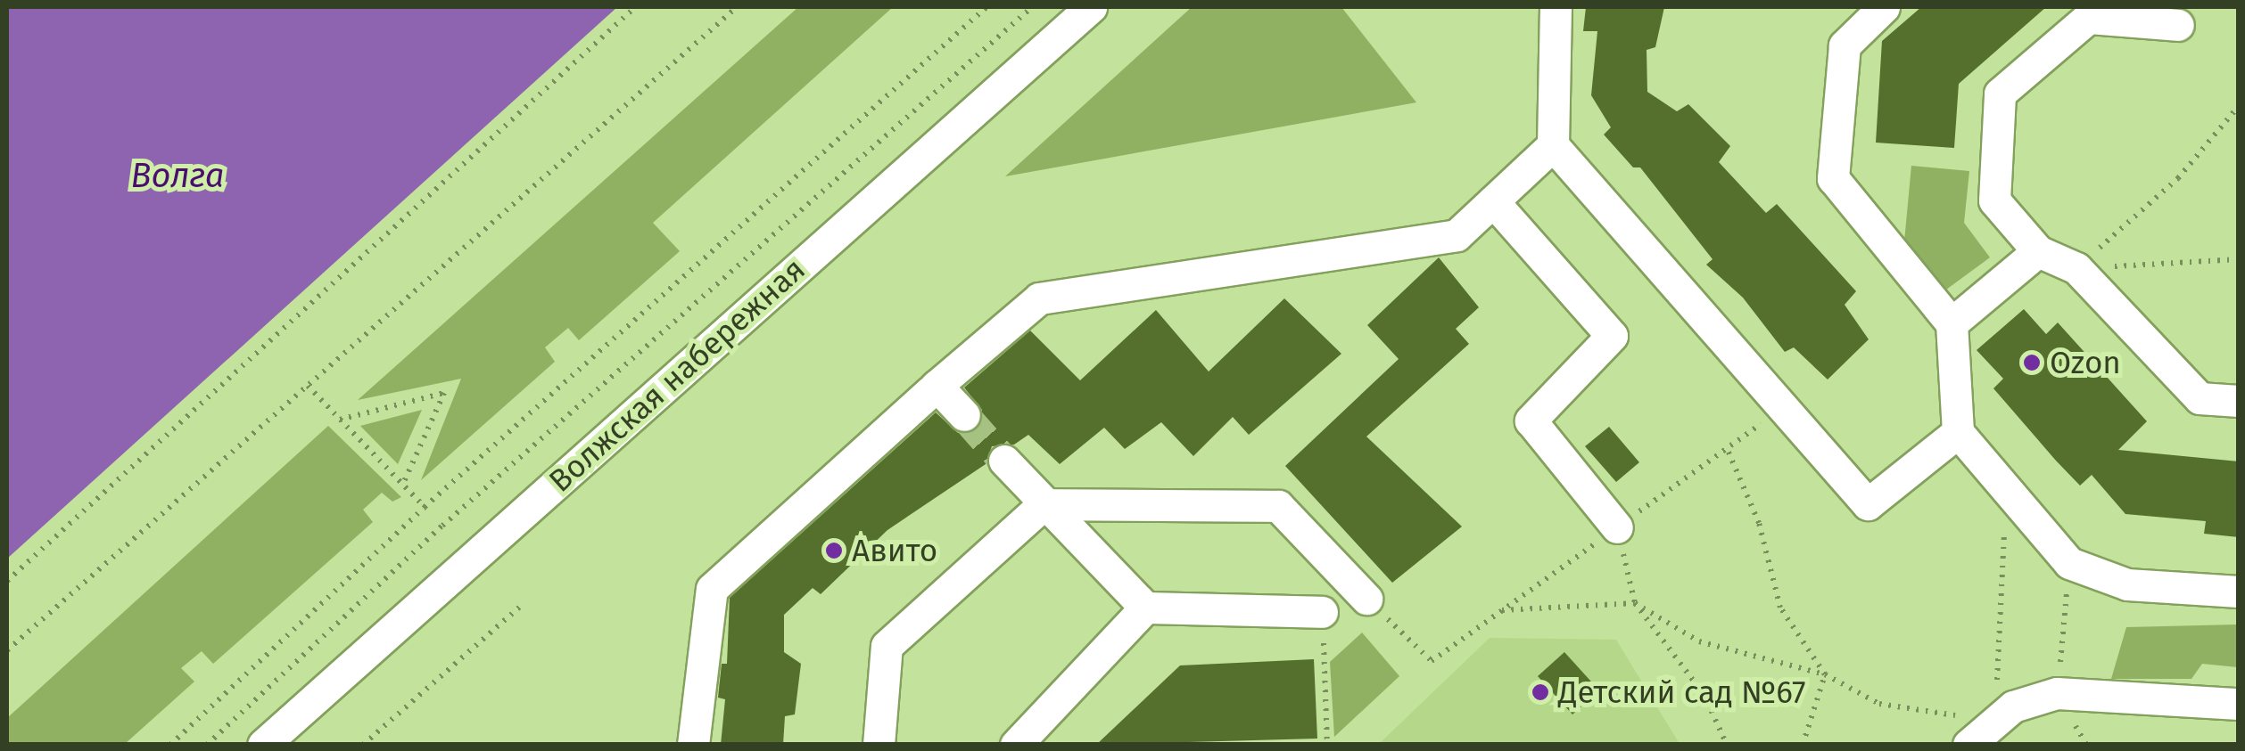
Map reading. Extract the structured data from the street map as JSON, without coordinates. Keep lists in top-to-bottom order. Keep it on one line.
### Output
{"streets":{"street":["Волжская набережная"]},"water":["Волга"],"places":["Ozon","Авито","Детский сад №67"]}
